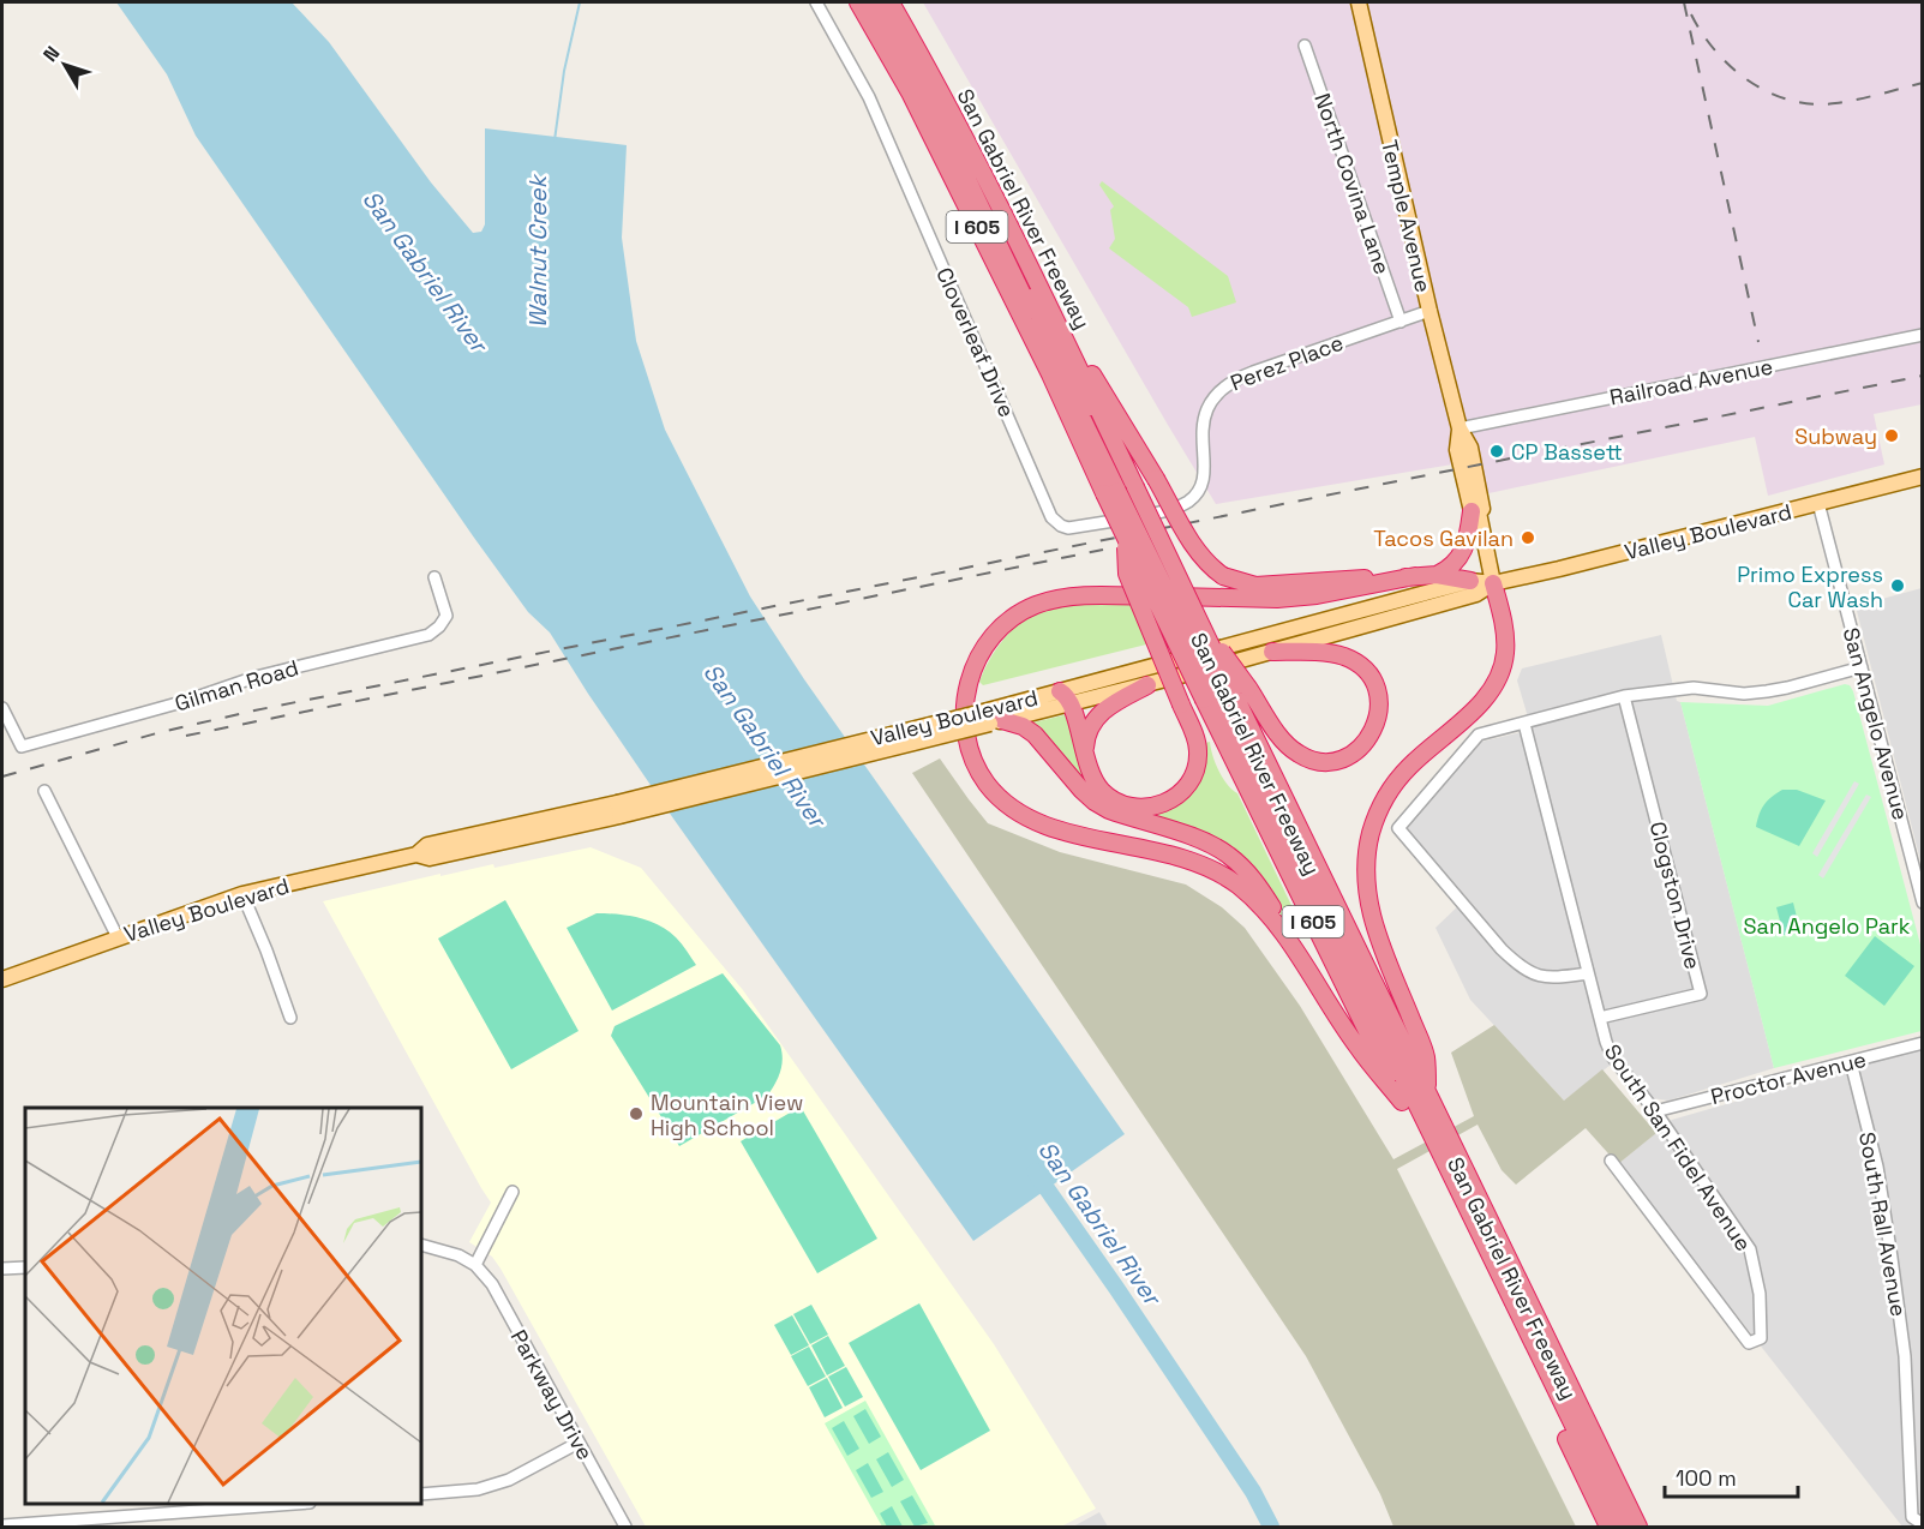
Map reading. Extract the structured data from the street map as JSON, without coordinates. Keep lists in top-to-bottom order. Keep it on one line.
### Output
{"streets":{"highway":["San Gabriel River Freeway","I 605"],"main road":["Temple Avenue","Valley Boulevard"],"street":["North Covina Lane","Cloverleaf Drive","Perez Place","Railroad Avenue","Gilman Road","San Angelo Avenue","Clogston Drive","Proctor Avenue","South San Fidel Avenue","South Rall Avenue","Parkway Drive"]},"crossings":[["North Covina Lane","Perez Place"],["Temple Avenue","Perez Place"],["Temple Avenue","Railroad Avenue"],["Temple Avenue","Valley Boulevard"],["Cloverleaf Drive","Perez Place"],["Valley Boulevard","San Angelo Avenue"],["Clogston Drive","South San Fidel Avenue"],["Proctor Avenue","South San Fidel Avenue"],["Proctor Avenue","South Rall Avenue"]],"water":["Walnut Creek","San Gabriel River"],"parks":["San Angelo Park"],"places":["Subway","CP Bassett","Tacos Gavilan","Primo Express Car Wash","Mountain View High School"],"scale_bar":"100 m","north":"top left"}
